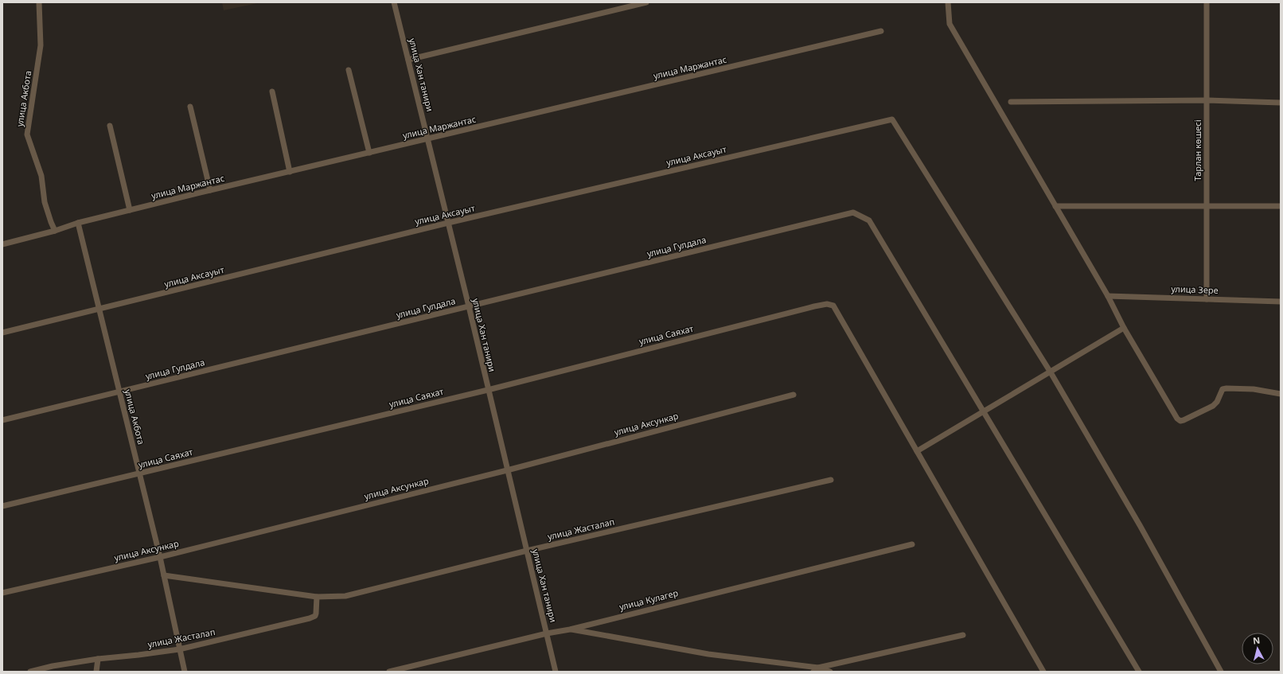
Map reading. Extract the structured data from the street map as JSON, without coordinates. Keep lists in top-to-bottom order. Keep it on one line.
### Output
{"streets":{"street":["улица Маржантас","улица Хан танири","улица Акбота","Тарлан көшесі","улица Аксауыт","улица Гулдала","улица Зере","улица Саяхат","улица Аксункар","улица Жасталап","улица Кулагер"]},"crossings":[["улица Маржантас","улица Хан танири"],["улица Маржантас","улица Акбота"],["улица Хан танири","улица Аксауыт"],["улица Хан танири","улица Гулдала"],["улица Хан танири","улица Саяхат"],["улица Хан танири","улица Аксункар"],["улица Хан танири","улица Жасталап"],["улица Хан танири","улица Кулагер"],["улица Акбота","улица Аксауыт"],["улица Акбота","улица Гулдала"],["улица Акбота","улица Саяхат"],["улица Акбота","улица Аксункар"],["улица Акбота","улица Жасталап"],["Тарлан көшесі","улица Зере"]],"north":"top"}
